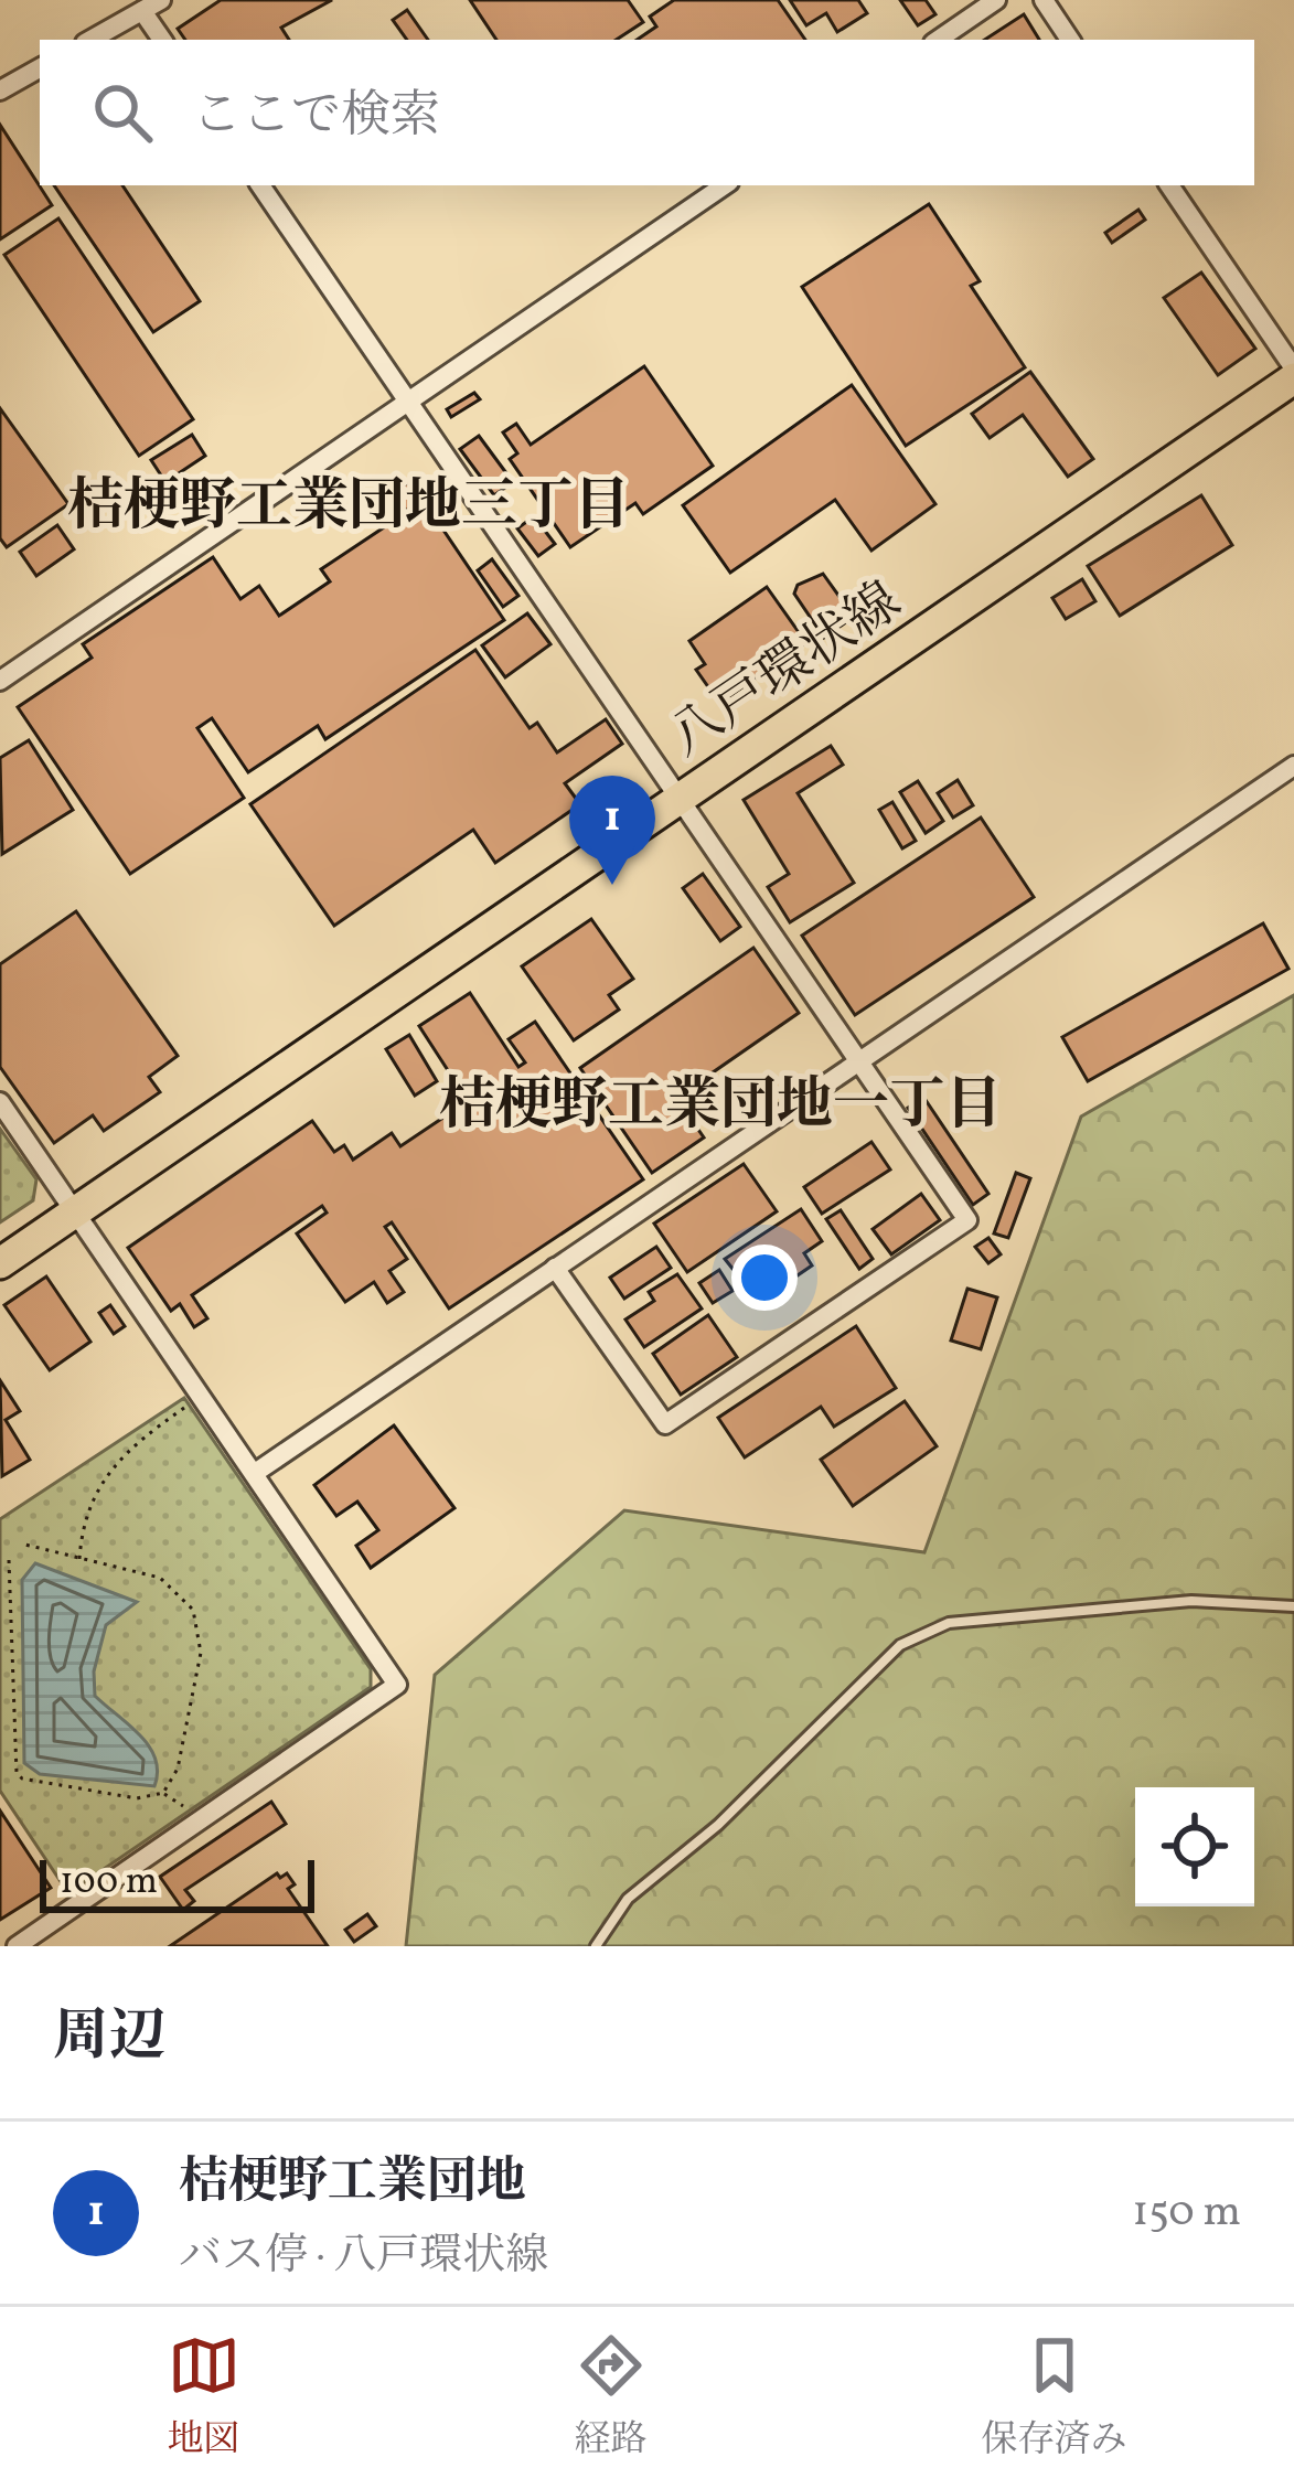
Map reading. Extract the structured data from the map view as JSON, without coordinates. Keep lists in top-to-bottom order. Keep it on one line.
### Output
{"streets":{"main road":["八戸環状線"]},"districts":["桔梗野工業団地三丁目","桔梗野工業団地一丁目"],"scale_bar":"100 m","page":{"search":"ここで検索","pins":"1","scale":"100 m","heading":"周辺","list":[{"mark":"1","name":"桔梗野工業団地","note":"バス停 · 八戸環状線","value":"150 m"}],"nav":["地図","経路","保存済み"]}}
